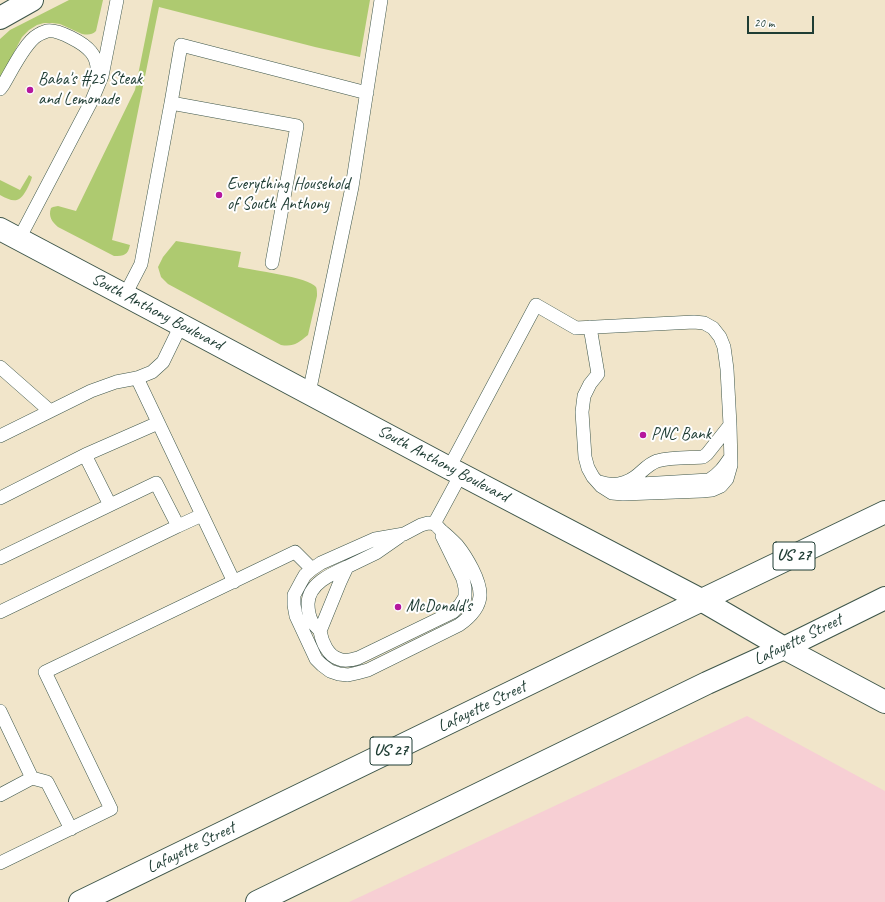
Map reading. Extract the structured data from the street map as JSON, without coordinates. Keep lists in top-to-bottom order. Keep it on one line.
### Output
{"streets":{"main road":["South Anthony Boulevard","US 27","Lafayette Street"]},"crossings":[["South Anthony Boulevard","Lafayette Street"]],"places":["Baba's #25 Steak and Lemonade","Everything Household of South Anthony","PNC Bank","McDonald's"],"scale_bar":"20 m"}
